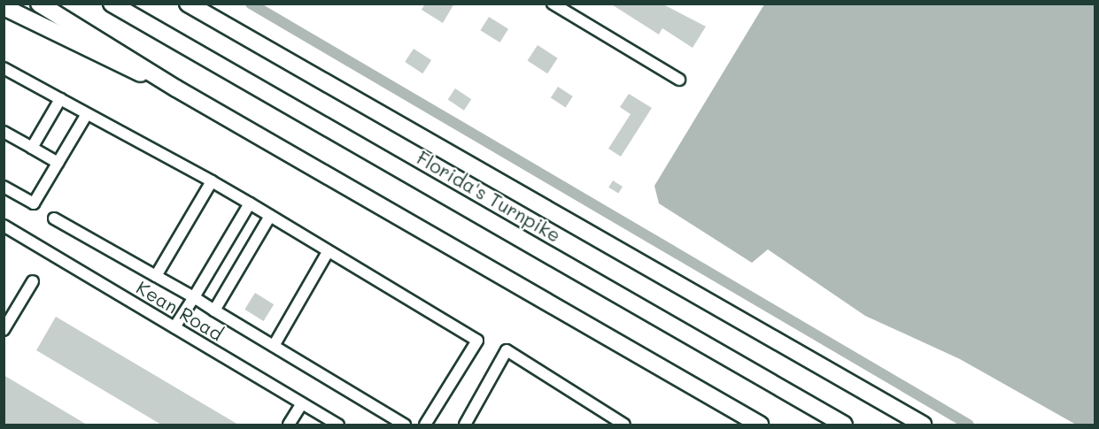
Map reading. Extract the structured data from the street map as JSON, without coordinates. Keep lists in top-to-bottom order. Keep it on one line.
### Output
{"streets":{"highway":["Florida's Turnpike"],"street":["Kean Road"]}}
